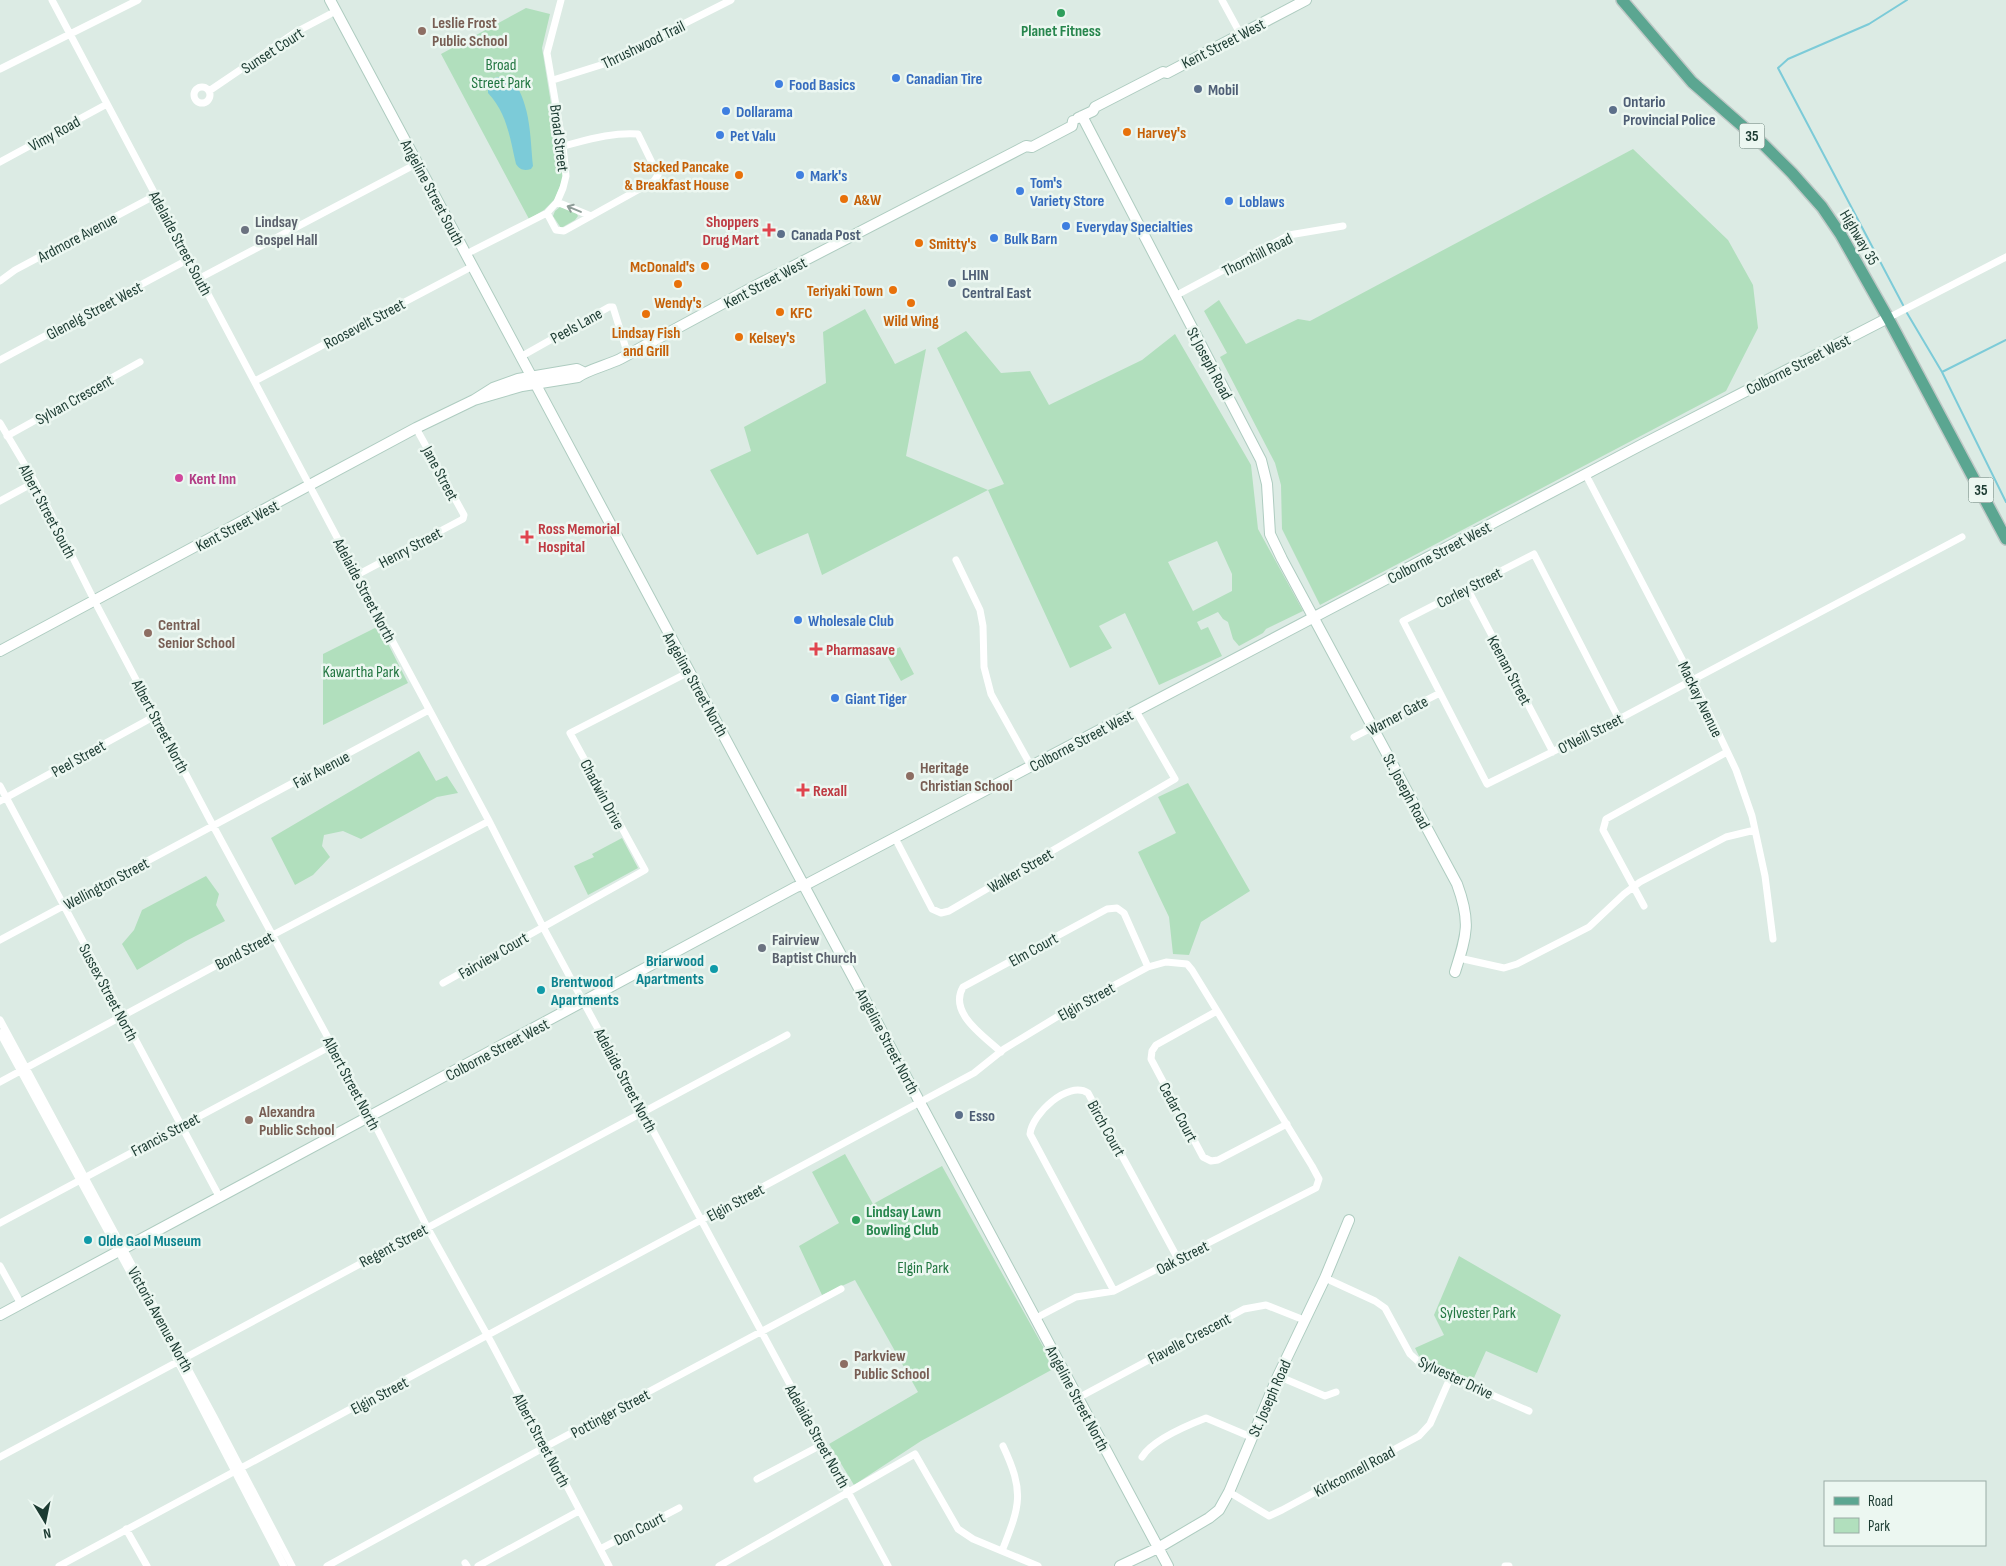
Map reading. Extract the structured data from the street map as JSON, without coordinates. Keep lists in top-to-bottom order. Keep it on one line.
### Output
{"streets":{"main road":["Kent Street West","35","Angeline Street South","Highway 35","St Joseph Road","Colborne Street West","Angeline Street North","St. Joseph Road"],"street":["Thrushwood Trail","Sunset Court","Vimy Road","Broad Street","Ardmore Avenue","Adelaide Street South","Thornhill Road","Glenelg Street West","Roosevelt Street","Peels Lane","Sylvan Crescent","Jane Street","Albert Street South","Henry Street","Corley Street","Adelaide Street North","Keenan Street","Mackay Avenue","Warner Gate","Albert Street North","O'Neill Street","Peel Street","Fair Avenue","Chadwin Drive","Walker Street","Wellington Street","Elm Court","Bond Street","Fairview Court","Sussex Street North","Elgin Street","Cedar Court","Birch Court","Francis Street","Regent Street","Oak Street","Victoria Avenue North","Flavelle Crescent","Sylvester Drive","Pottinger Street","Kirkconnell Road","Don Court"]},"crossings":[["Kent Street West","Angeline Street South"],["Kent Street West","Adelaide Street South"],["Kent Street West","Peels Lane"],["Kent Street West","St Joseph Road"],["Kent Street West","Jane Street"],["Kent Street West","Albert Street South"],["Kent Street West","Adelaide Street North"],["Kent Street West","Angeline Street North"],["Kent Street West","Albert Street North"],["Thrushwood Trail","Broad Street"],["Sunset Court","Angeline Street South"],["Vimy Road","Adelaide Street South"],["Broad Street","Angeline Street South"],["Angeline Street South","Roosevelt Street"],["Angeline Street South","Peels Lane"],["Angeline Street South","Angeline Street North"],["Ardmore Avenue","Adelaide Street South"],["Highway 35","Colborne Street West"],["Adelaide Street South","Glenelg Street West"],["Adelaide Street South","Roosevelt Street"],["Adelaide Street South","Adelaide Street North"],["Thornhill Road","St Joseph Road"],["St Joseph Road","Colborne Street West"],["St Joseph Road","St. Joseph Road"],["Colborne Street West","Adelaide Street North"],["Colborne Street West","Angeline Street North"],["Colborne Street West","Mackay Avenue"],["Colborne Street West","Albert Street North"],["Colborne Street West","St. Joseph Road"],["Colborne Street West","Walker Street"],["Colborne Street West","Sussex Street North"],["Colborne Street West","Victoria Avenue North"],["Sylvan Crescent","Albert Street South"],["Jane Street","Henry Street"],["Albert Street South","Albert Street North"],["Henry Street","Adelaide Street North"],["Corley Street","Keenan Street"],["Corley Street","Warner Gate"],["Corley Street","O'Neill Street"],["Adelaide Street North","Fair Avenue"],["Adelaide Street North","Chadwin Drive"],["Adelaide Street North","Bond Street"],["Adelaide Street North","Fairview Court"],["Adelaide Street North","Elgin Street"],["Adelaide Street North","Regent Street"],["Adelaide Street North","Pottinger Street"],["Keenan Street","O'Neill Street"],["Angeline Street North","St. Joseph Road"],["Angeline Street North","Chadwin Drive"],["Angeline Street North","Elgin Street"],["Angeline Street North","Oak Street"],["Angeline Street North","Flavelle Crescent"],["Mackay Avenue","O'Neill Street"],["Warner Gate","St. Joseph Road"],["Albert Street North","Peel Street"],["Albert Street North","Fair Avenue"],["Albert Street North","Wellington Street"],["Albert Street North","Bond Street"],["Albert Street North","Elgin Street"],["Albert Street North","Francis Street"],["Albert Street North","Regent Street"],["Albert Street North","Pottinger Street"],["Albert Street North","Don Court"],["Peel Street","Sussex Street North"],["Fair Avenue","Wellington Street"],["St. Joseph Road","Flavelle Crescent"],["St. Joseph Road","Sylvester Drive"],["St. Joseph Road","Kirkconnell Road"],["Chadwin Drive","Fairview Court"],["Wellington Street","Sussex Street North"],["Elm Court","Elgin Street"],["Bond Street","Sussex Street North"],["Bond Street","Victoria Avenue North"],["Sussex Street North","Francis Street"],["Elgin Street","Cedar Court"],["Elgin Street","Oak Street"],["Elgin Street","Victoria Avenue North"],["Birch Court","Oak Street"],["Francis Street","Victoria Avenue North"],["Regent Street","Victoria Avenue North"],["Sylvester Drive","Kirkconnell Road"]],"parks":["Broad Street Park","Kawartha Park","Elgin Park","Sylvester Park"],"places":{"other":["Planet Fitness","Leslie Frost Public School","Canadian Tire","Food Basics","Mobil","Ontario Provincial Police","Dollarama","Harvey's","Pet Valu","Stacked Pancake & Breakfast House","Mark's","Tom's Variety Store","A&W","Loblaws","Everyday Specialties","Lindsay Gospel Hall","Canada Post","Bulk Barn","Smitty's","McDonald's","LHIN Central East","Wendy's","Teriyaki Town","Wild Wing","KFC","Lindsay Fish and Grill","Kelsey's","Kent Inn","Wholesale Club","Central Senior School","Giant Tiger","Heritage Christian School","Fairview Baptist Church","Briarwood Apartments","Brentwood Apartments","Esso","Alexandra Public School","Lindsay Lawn Bowling Club","Olde Gaol Museum","Parkview Public School"],"health":["Shoppers Drug Mart","Ross Memorial Hospital","Pharmasave","Rexall"]},"legend":["Road","Park"],"north":"bottom"}
